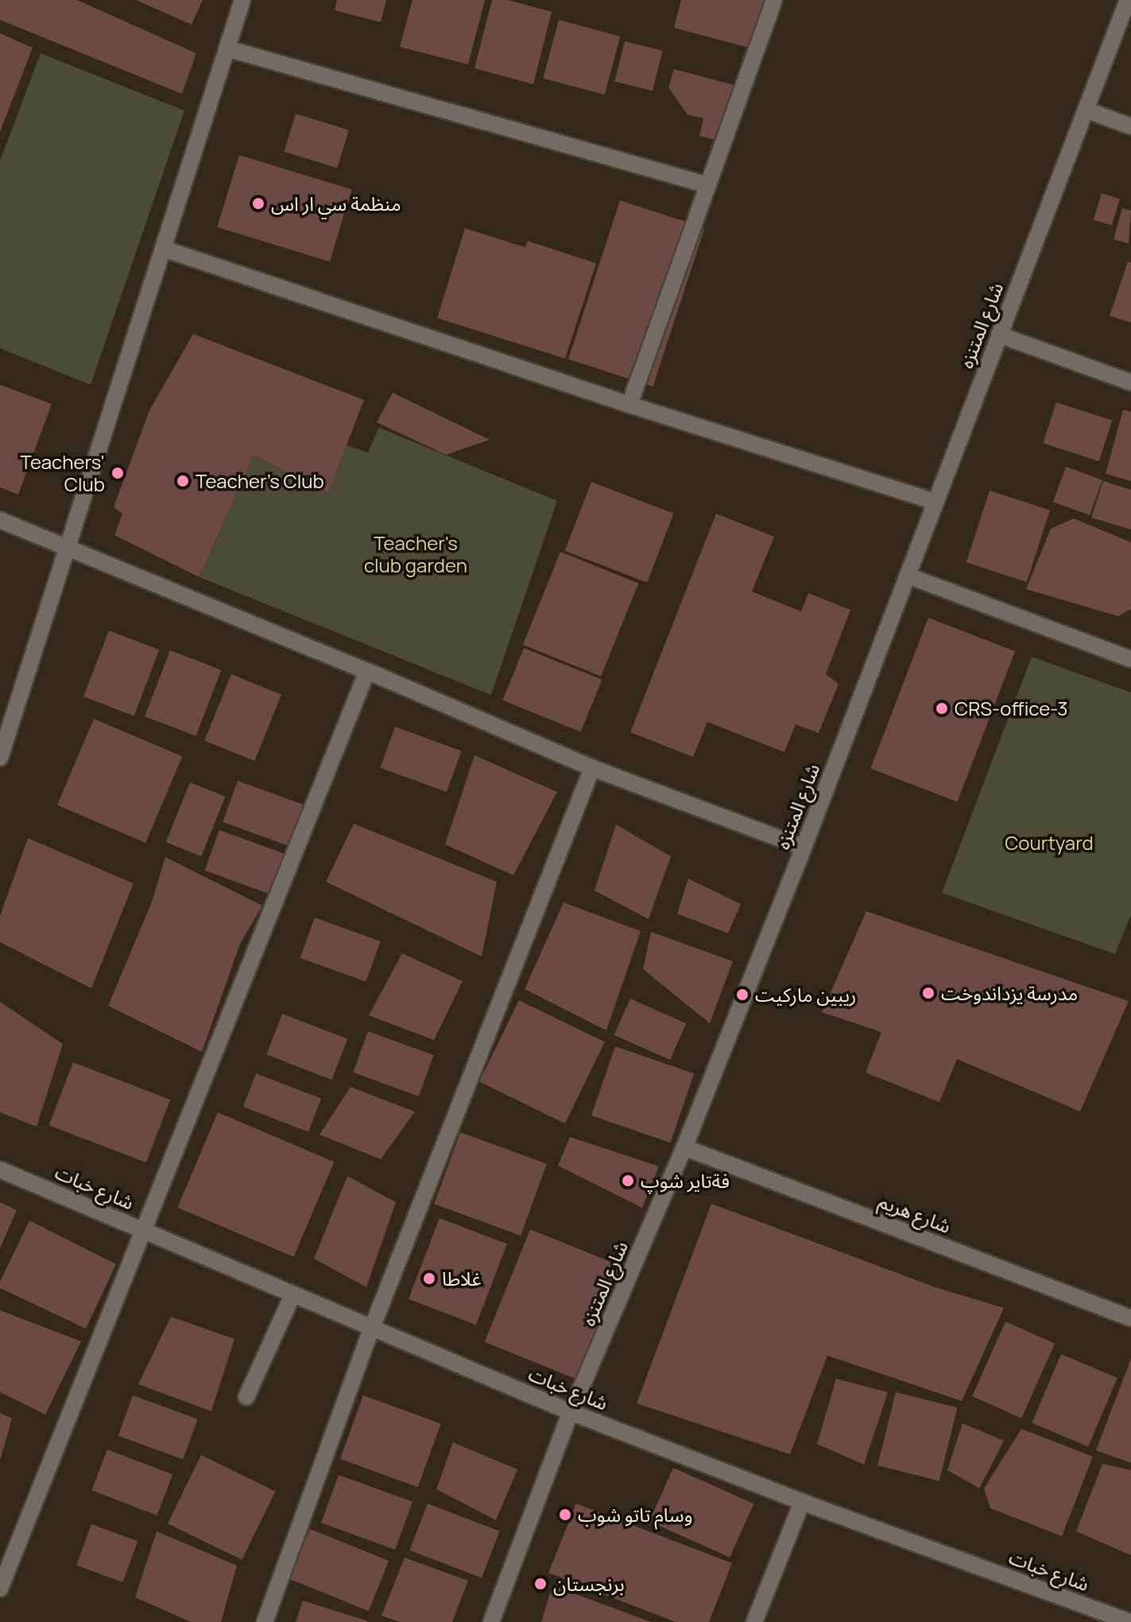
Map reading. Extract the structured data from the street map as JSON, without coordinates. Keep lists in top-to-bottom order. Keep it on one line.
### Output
{"streets":{"street":["شارع المتنزه","شارع خبات","شارع هريم"]},"crossings":[["شارع المتنزه","شارع خبات"],["شارع المتنزه","شارع هريم"]],"parks":["Teacher's club garden","Courtyard"],"places":["منظمة سي ار اس","Teachers' Club","Teacher's Club","CRS-office-3","مدرسة يزداندوخت","ريبين ماركيت","فةتاير شوپ","غلاطا","وسام تاتو شوب","برنجستان"]}
